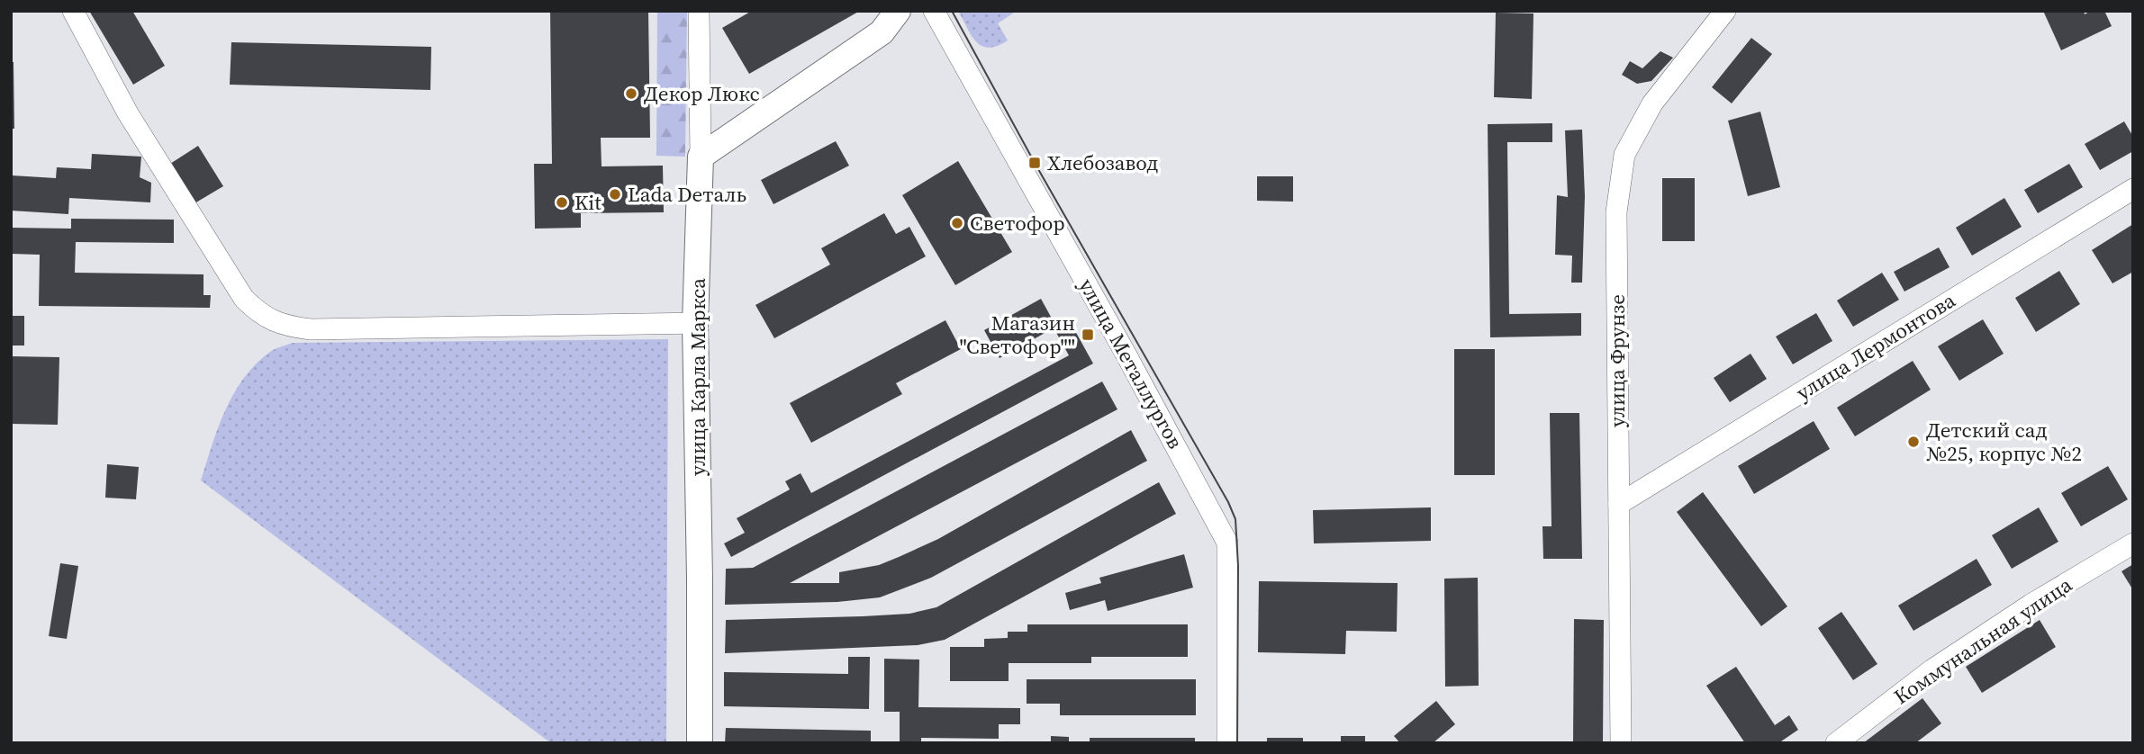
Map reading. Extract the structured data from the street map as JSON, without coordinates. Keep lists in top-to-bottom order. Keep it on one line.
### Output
{"streets":{"main road":["улица Карла Маркса"],"street":["улица Лермонтова","улица Фрунзе","улица Металлургов","Коммунальная улица"]},"crossings":[["улица Лермонтова","улица Фрунзе"]],"places":{"other":["Декор Люкс","Lada Dеталь","Kit","Светофор","Детский сад №25, корпус №2"],"transit":["Хлебозавод","Магазин \"Светофор\"\""]}}
